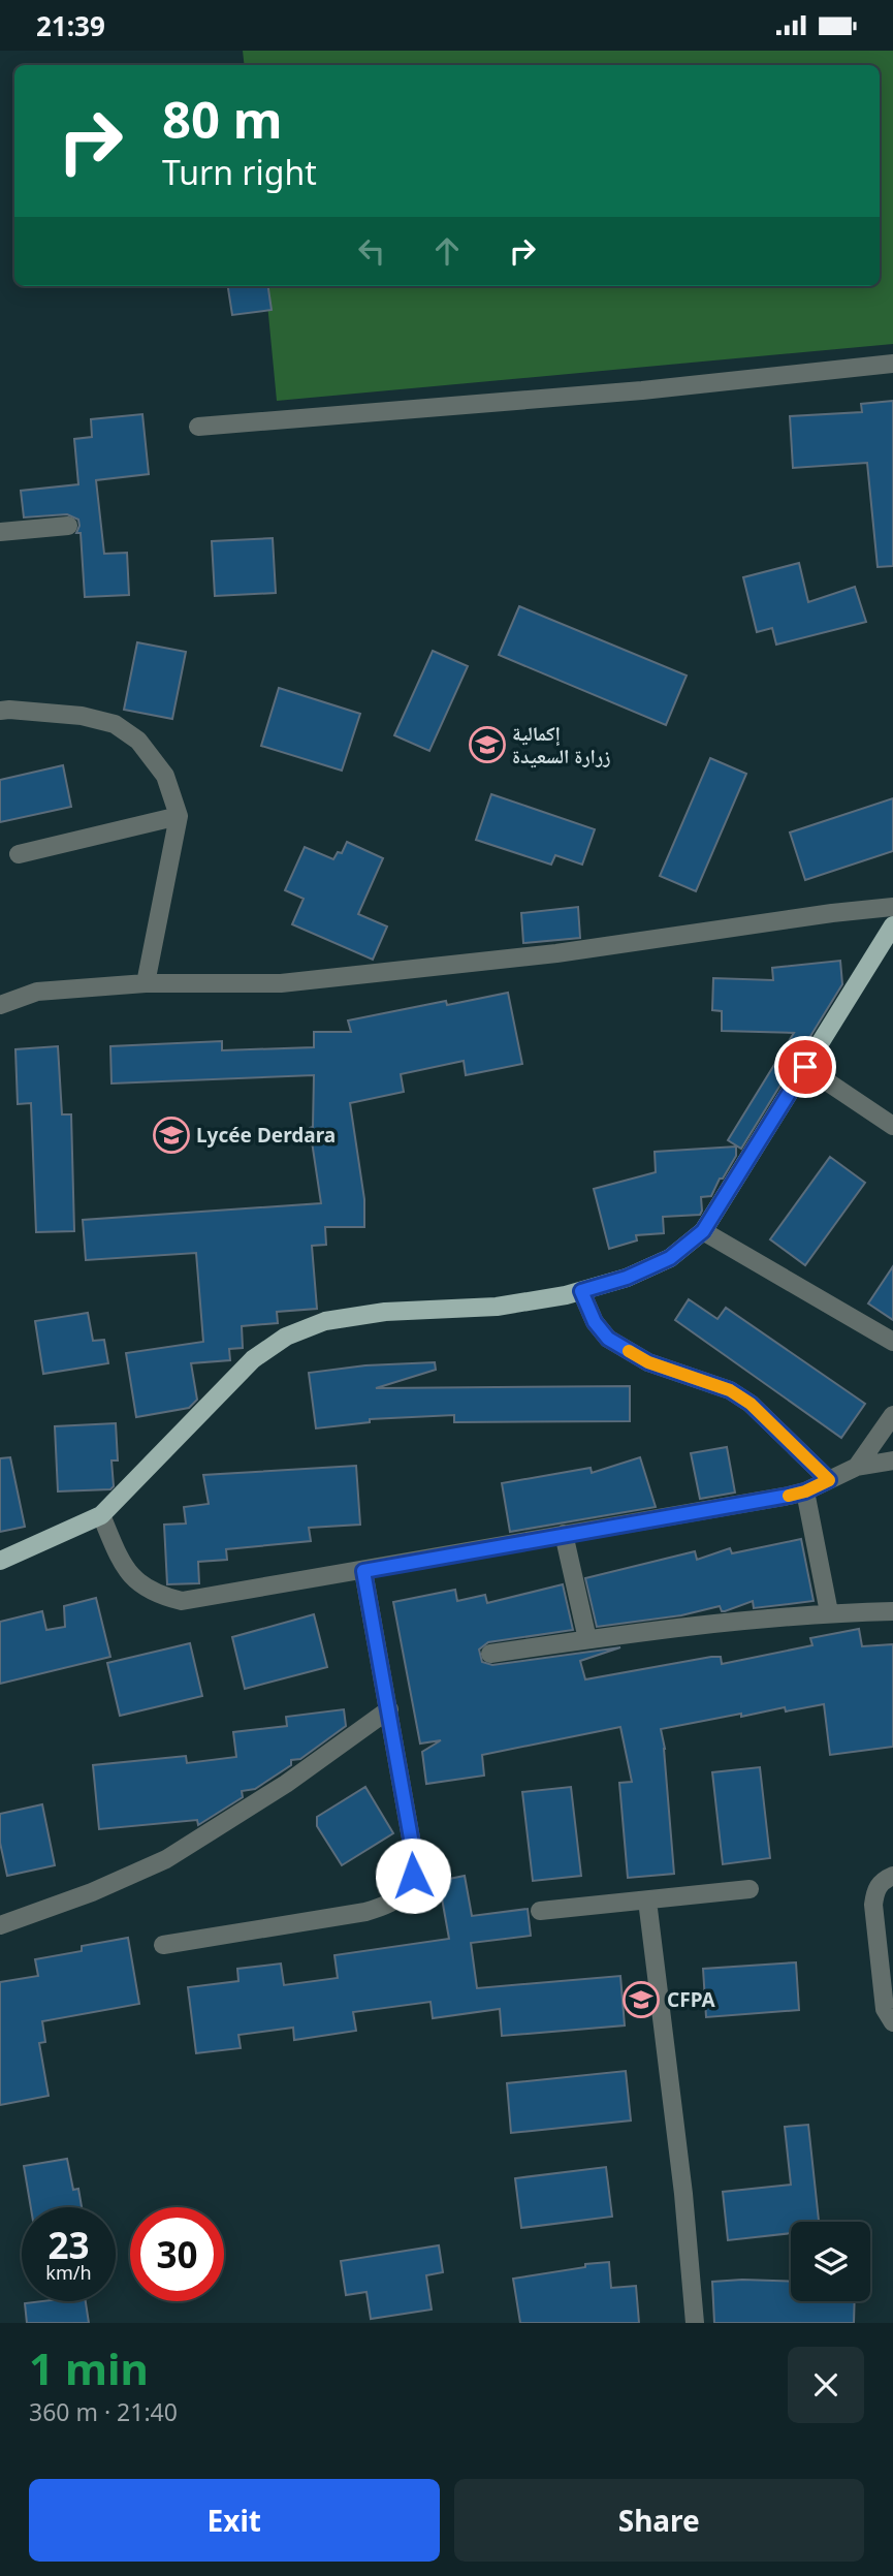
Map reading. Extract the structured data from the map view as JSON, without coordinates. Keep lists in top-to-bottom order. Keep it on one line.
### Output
{"places":{"school or university":["إكمالية زرارة السعيدة","Lycée Derdara","CFPA"]},"page":{"status":"21:39","turn":["80 m","Turn right"],"speed":"23 km/h","limit":"30","heading":["1 min","360 m · 21:40"],"buttons":["Exit","Share"]}}
